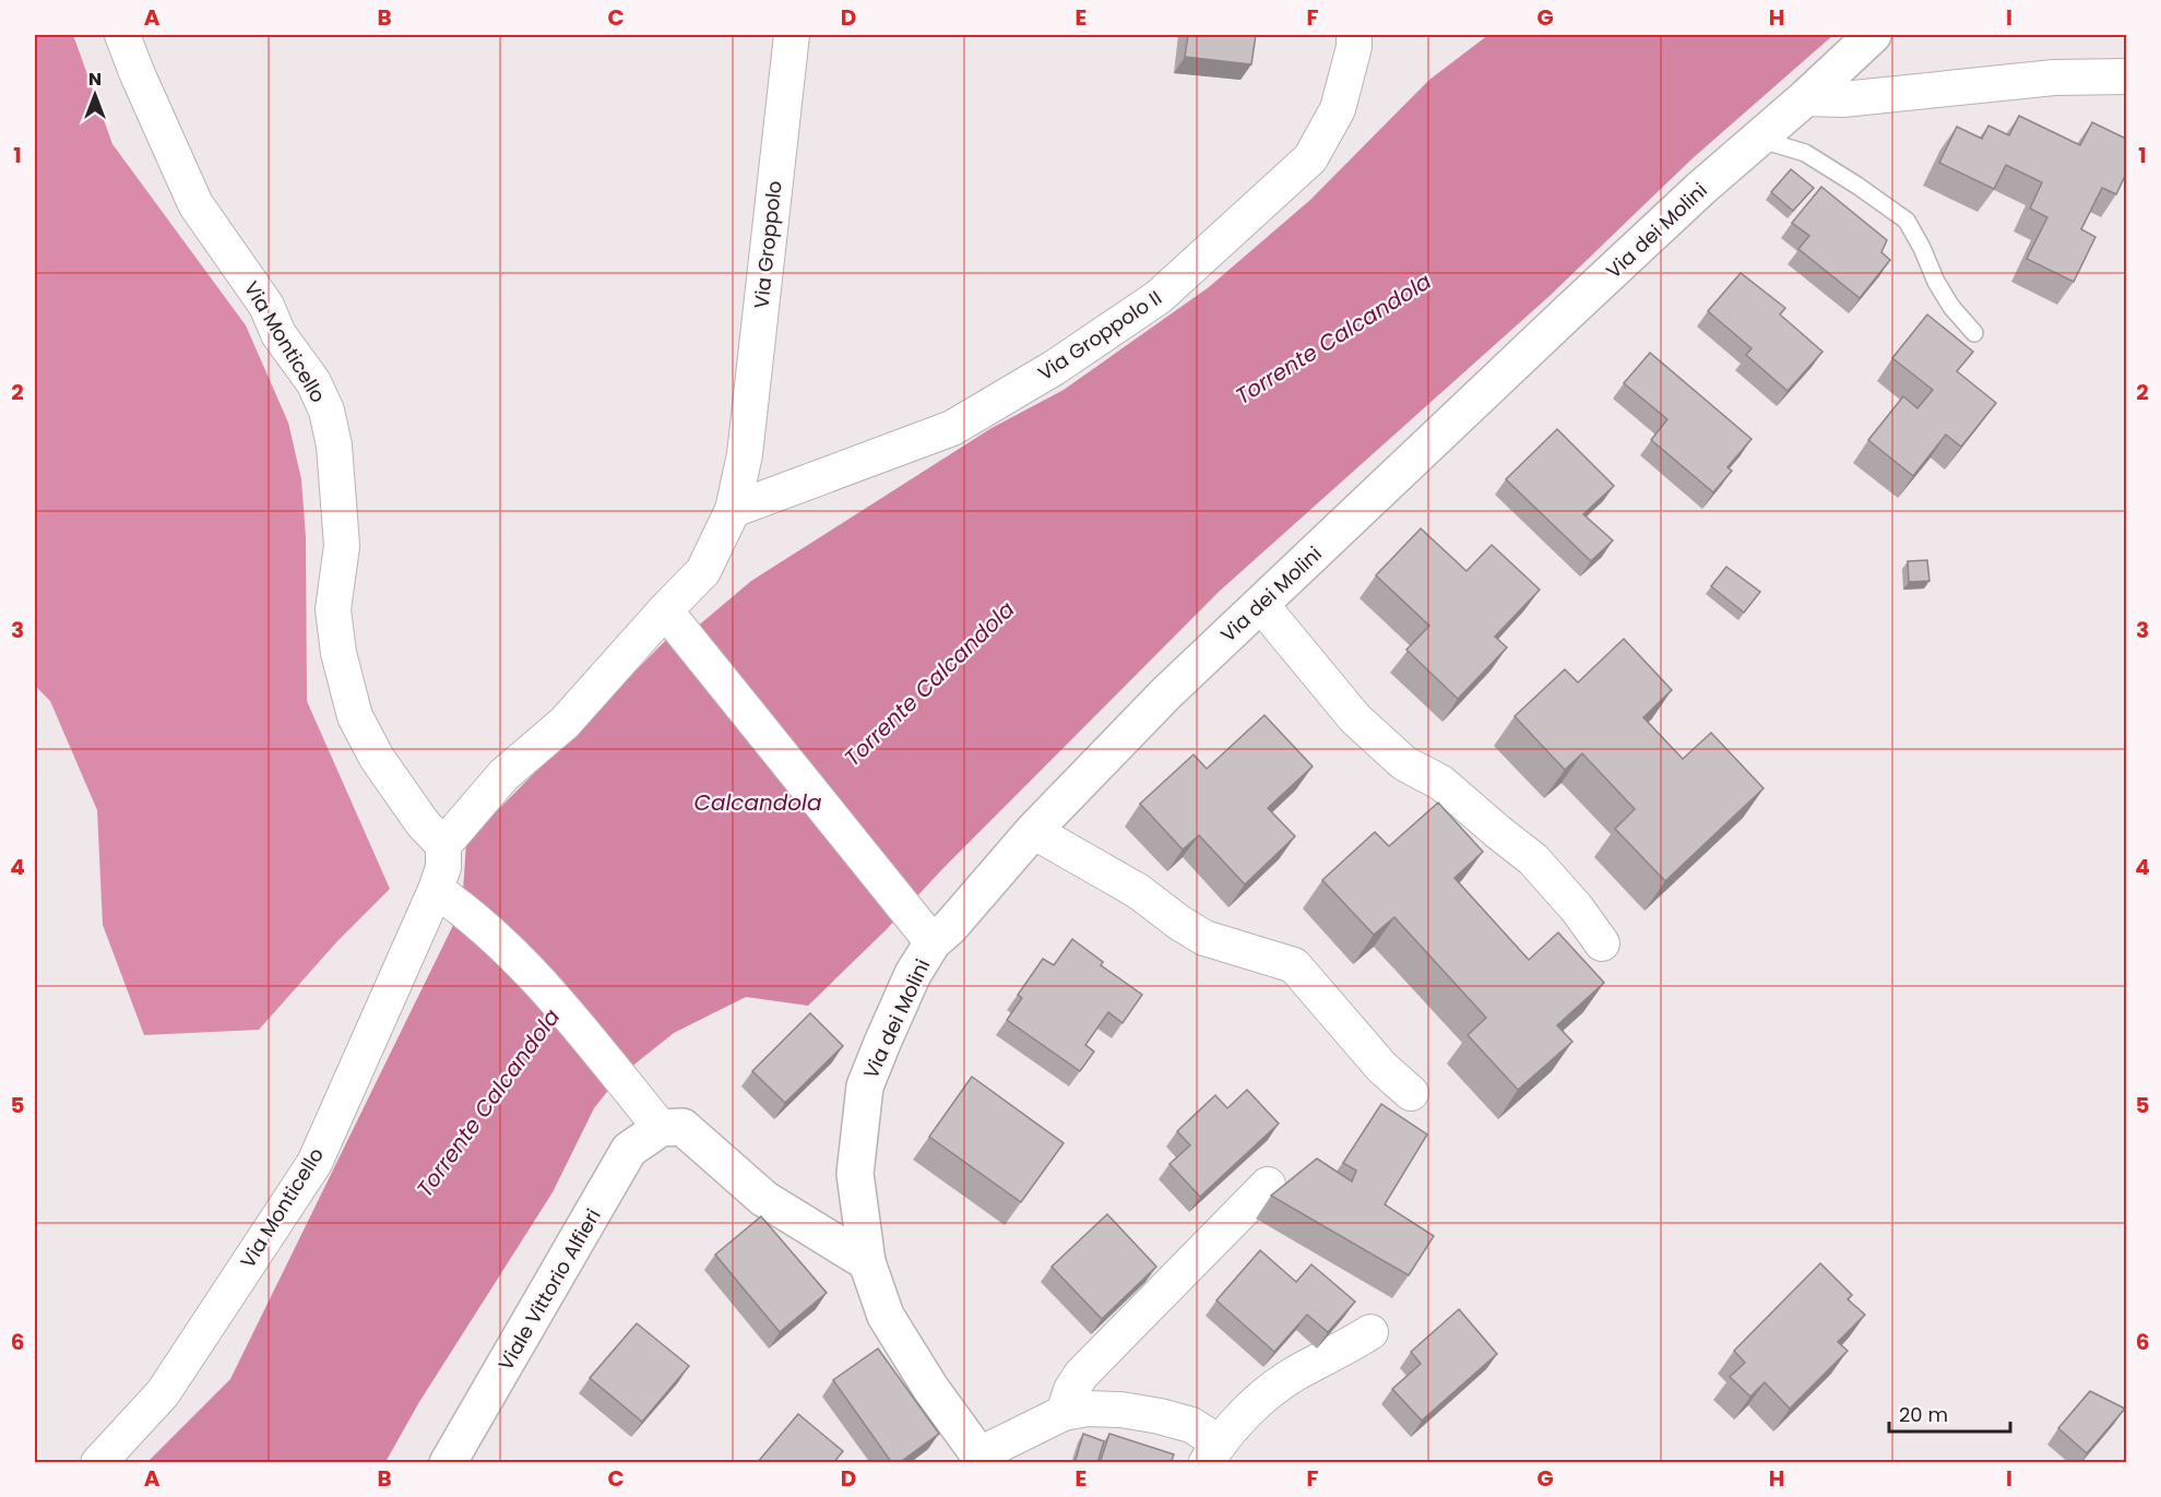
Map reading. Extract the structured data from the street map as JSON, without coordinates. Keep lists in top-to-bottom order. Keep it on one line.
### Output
{"streets":{"street":["Via dei Molini","Via Groppolo","Via Groppolo II","Via Monticello","Viale Vittorio Alfieri"]},"crossings":[["Via Groppolo","Via Groppolo II"],["Via Groppolo","Via Monticello"]],"water":["Torrente Calcandola","Calcandola"],"scale_bar":"20 m","north":"top","grid":{"columns":["A","B","C","D","E","F","G","H","I"],"rows":["1","2","3","4","5","6"]}}
